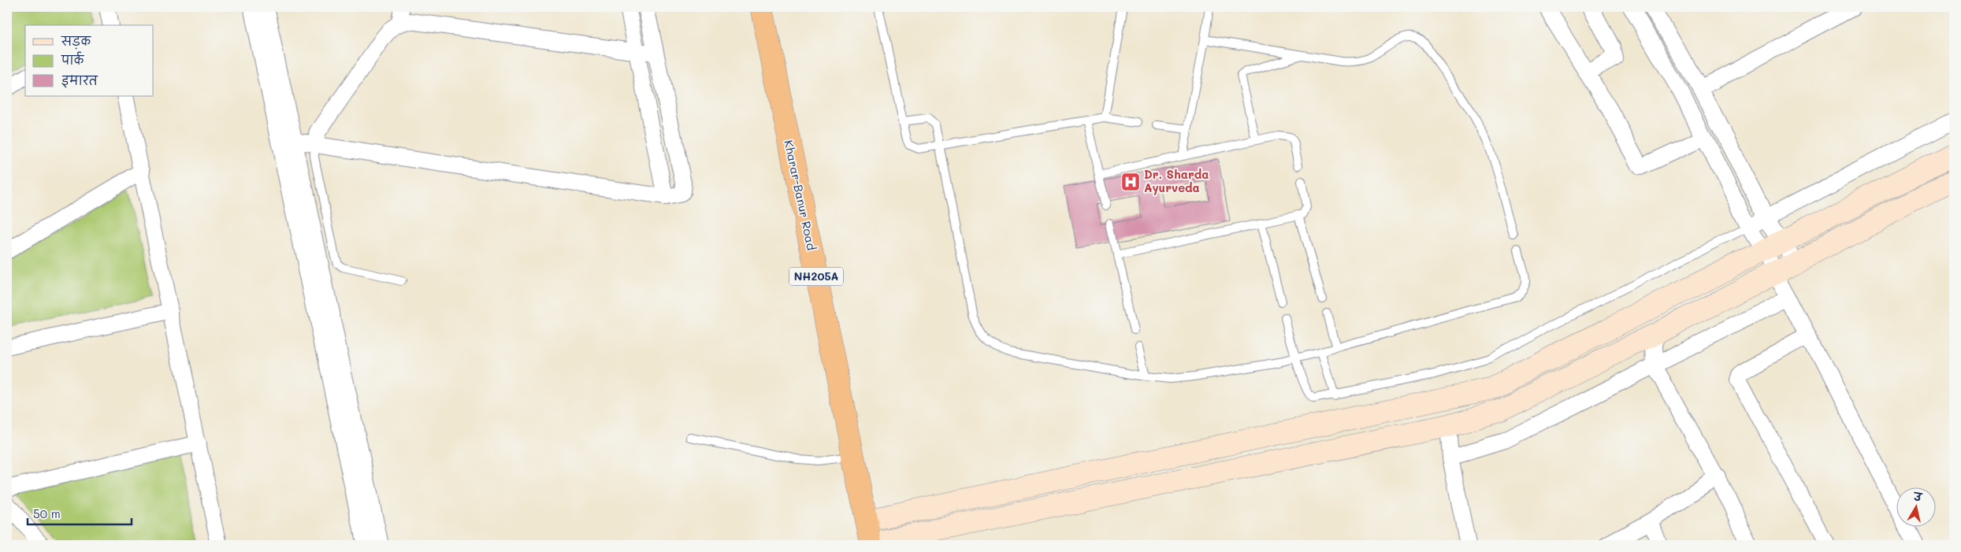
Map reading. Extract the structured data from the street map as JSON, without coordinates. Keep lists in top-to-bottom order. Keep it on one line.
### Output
{"streets":{"highway":["Kharar-Banur Road","NH205A"]},"places":{"hospital":["Dr. Sharda Ayurveda"]},"legend":["सड़क","पार्क","इमारत"],"scale_bar":"50 m","north":"top"}
